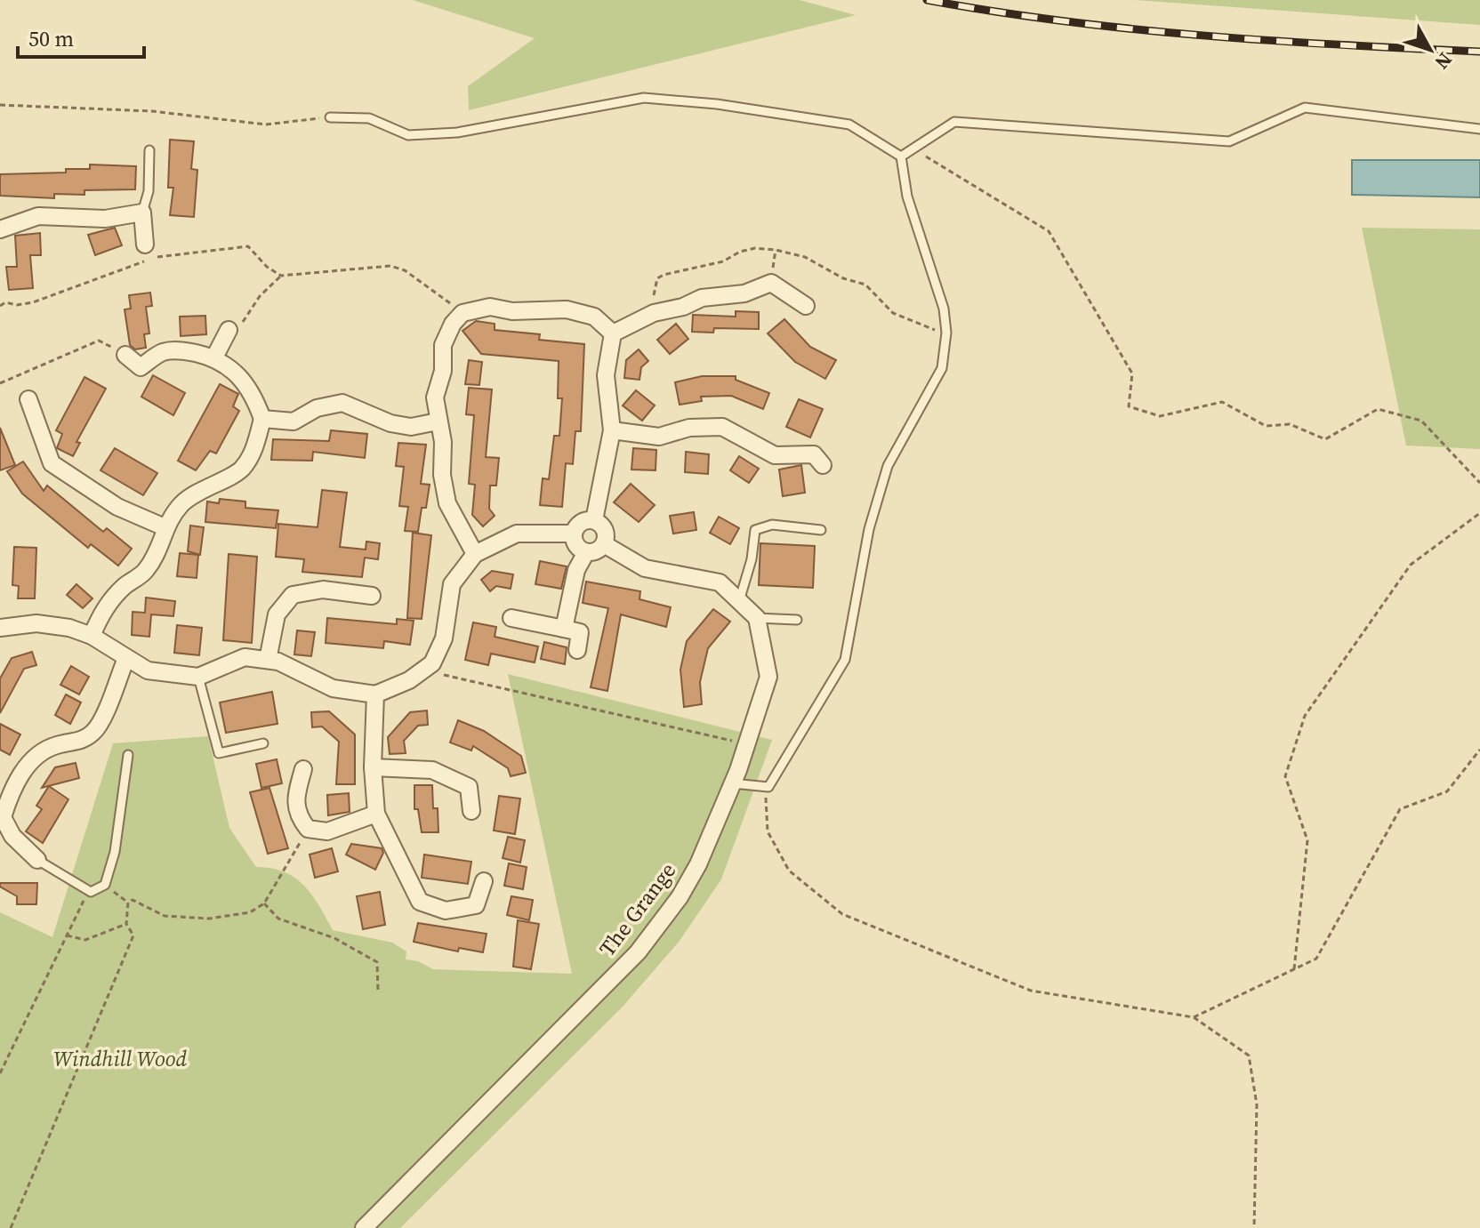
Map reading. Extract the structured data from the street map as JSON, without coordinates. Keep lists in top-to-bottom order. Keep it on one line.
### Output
{"streets":{"street":["The Grange"]},"parks":["Windhill Wood"],"scale_bar":"50 m","north":"bottom right"}
